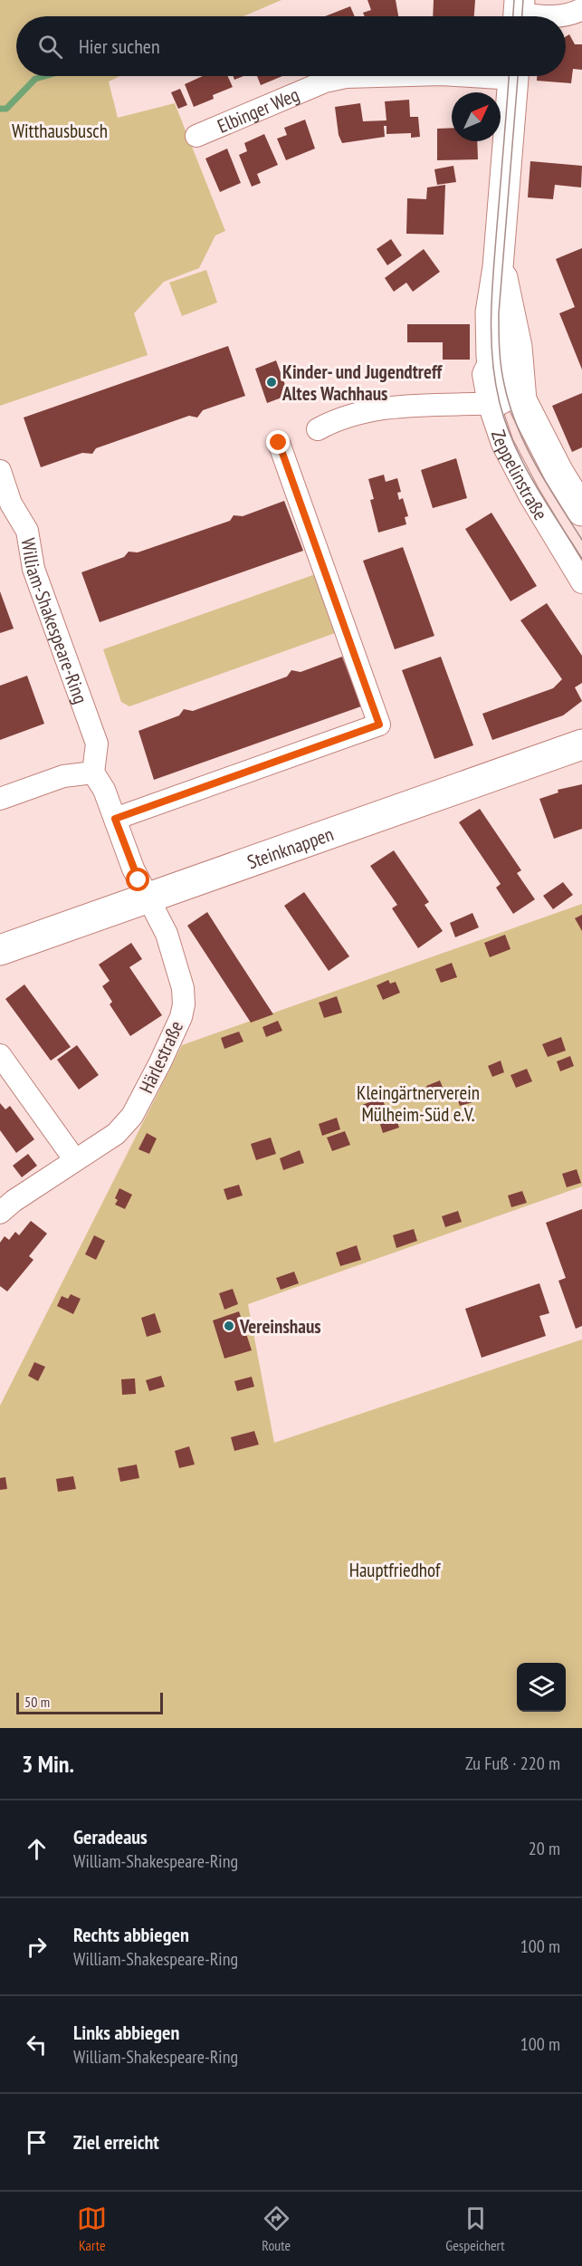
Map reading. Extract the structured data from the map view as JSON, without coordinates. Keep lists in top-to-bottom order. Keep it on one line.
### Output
{"streets":{"street":["Elbinger Weg","Zeppelinstraße","William-Shakespeare-Ring","Steinknappen","Härlestraße"]},"crossings":[["Steinknappen","Härlestraße"]],"parks":["Witthausbusch","Kleingärtnerverein Mülheim-Süd e.V.","Hauptfriedhof"],"places":["Kinder- und Jugendtreff Altes Wachhaus","Vereinshaus"],"scale_bar":"50 m","north":"top right","page":{"search":"Hier suchen","scale":"50 m","heading":["3 Min.","Zu Fuß · 220 m"],"list":[["Geradeaus","William-Shakespeare-Ring","20 m"],["Rechts abbiegen","William-Shakespeare-Ring","100 m"],["Links abbiegen","William-Shakespeare-Ring","100 m"],"Ziel erreicht"],"nav":["Karte","Route","Gespeichert"]}}
